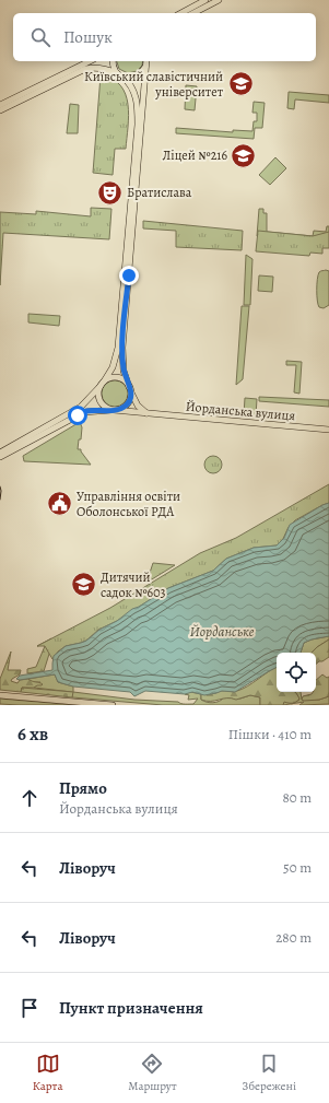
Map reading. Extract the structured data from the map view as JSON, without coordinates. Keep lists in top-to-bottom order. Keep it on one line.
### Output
{"streets":{"main road":["Йорданська вулиця"]},"water":["Йорданське"],"places":{"school or university":["Київський славістичний університет","Ліцей №216","Дитячий садок №603"],"theatre":["Братислава"],"public building":["Управління освіти Оболонської РДА"]},"page":{"search":"Пошук","heading":["6 хв","Пішки · 410 m"],"list":[["Прямо","Йорданська вулиця","80 m"],["Ліворуч","50 m"],["Ліворуч","280 m"],"Пункт призначення"],"nav":["Карта","Маршрут","Збережені"]}}
